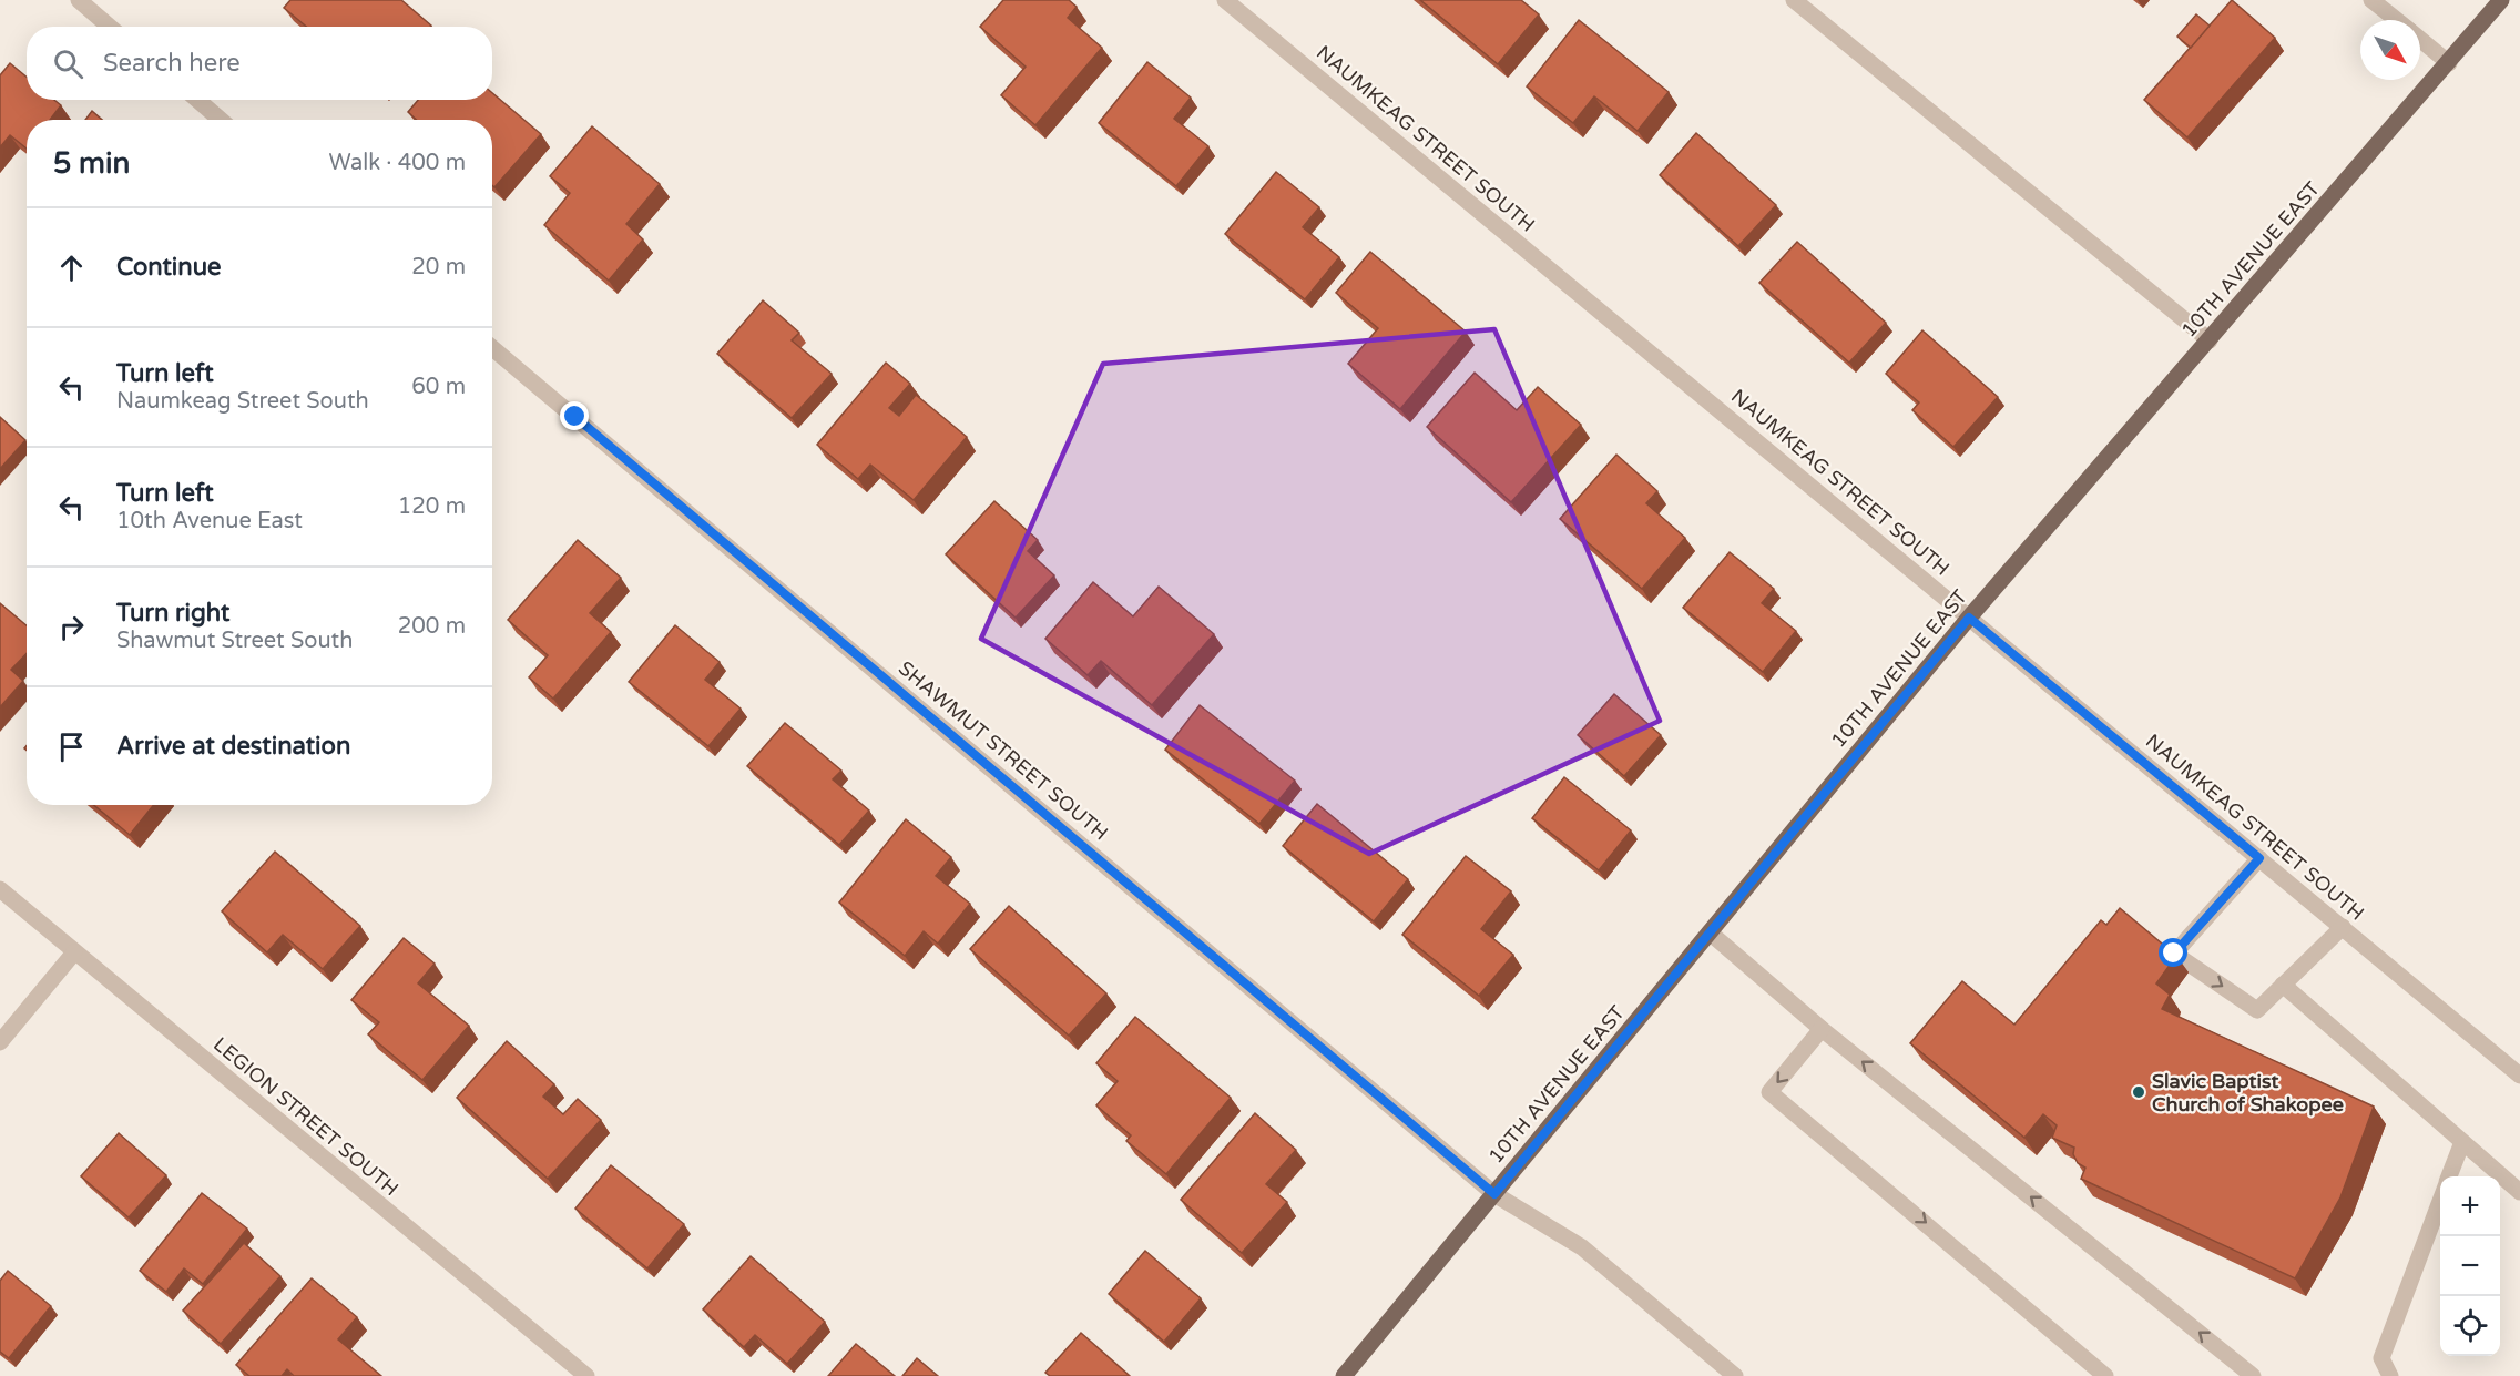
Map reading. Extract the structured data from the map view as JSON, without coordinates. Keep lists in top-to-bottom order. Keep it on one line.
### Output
{"streets":{"main road":["10TH AVENUE EAST"],"street":["NAUMKEAG STREET SOUTH","SHAWMUT STREET SOUTH","LEGION STREET SOUTH"]},"crossings":[["NAUMKEAG STREET SOUTH","10TH AVENUE EAST"],["10TH AVENUE EAST","SHAWMUT STREET SOUTH"]],"places":["Slavic Baptist Church of Shakopee"],"north":"bottom right","page":{"search":"Search here","heading":["5 min","Walk · 400 m"],"list":[["Continue","20 m"],["Turn left","Naumkeag Street South","60 m"],["Turn left","10th Avenue East","120 m"],["Turn right","Shawmut Street South","200 m"],"Arrive at destination"],"map_buttons":["+","−"]}}
